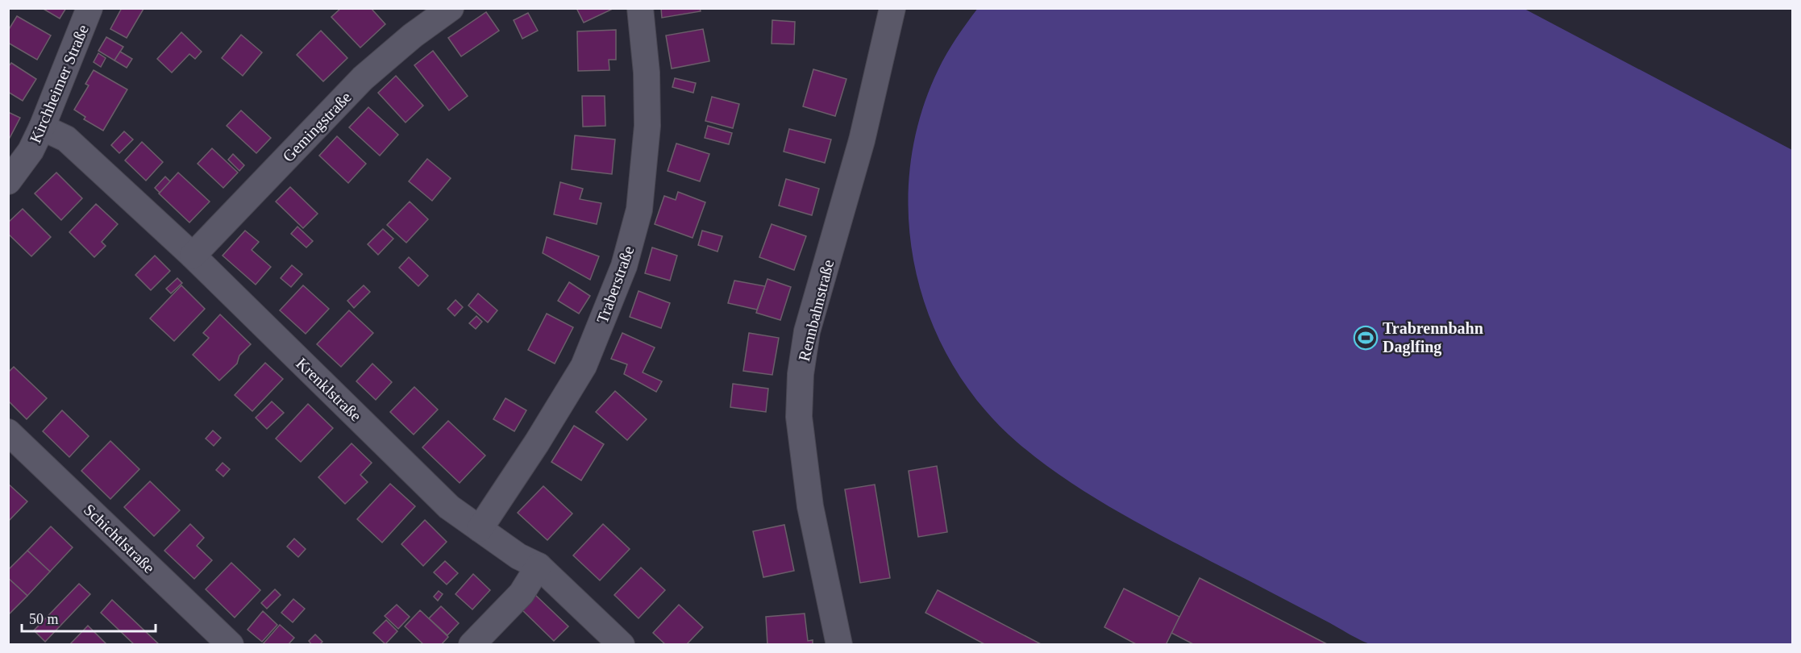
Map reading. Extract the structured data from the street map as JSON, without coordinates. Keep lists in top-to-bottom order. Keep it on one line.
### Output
{"streets":{"street":["Kirchheimer Straße","Gemingstraße","Traberstraße","Rennbahnstraße","Krenklstraße","Schichtlstraße"]},"crossings":[["Kirchheimer Straße","Krenklstraße"],["Gemingstraße","Krenklstraße"],["Traberstraße","Krenklstraße"]],"places":{"sports":["Trabrennbahn Daglfing"]},"scale_bar":"50 m"}
